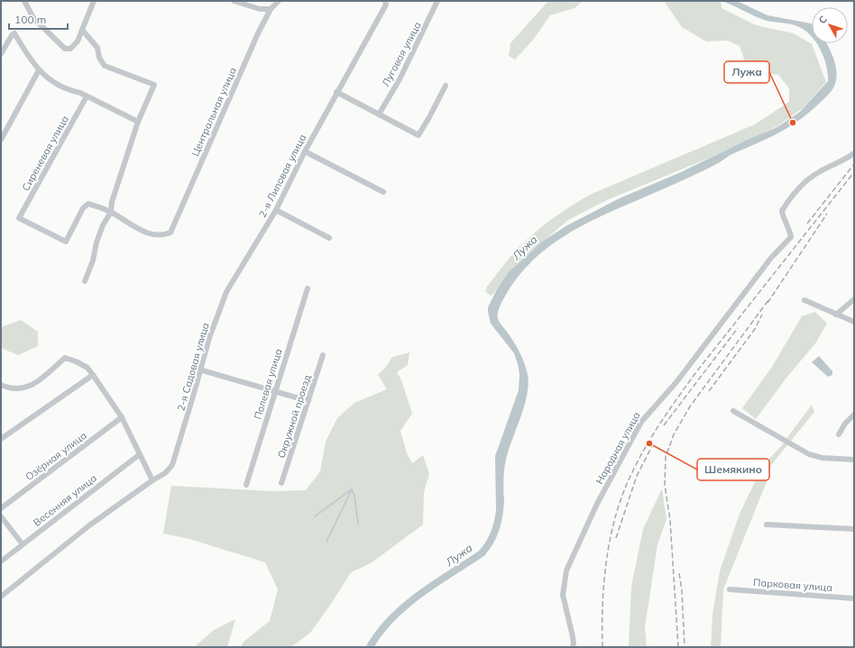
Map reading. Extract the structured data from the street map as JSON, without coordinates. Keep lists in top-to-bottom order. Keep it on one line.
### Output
{"streets":{"street":["Луговая улица","Центральная улица","Сиреневая улица","2-я Липовая улица","2-я Садовая улица","Полевая улица","Окружной проезд","Народная улица","Озёрная улица","Весенняя улица","Парковая улица"]},"crossings":[["Центральная улица","Сиреневая улица"],["2-я Липовая улица","2-я Садовая улица"]],"water":["Лужа"],"places":["Лужа","Шемякино"],"scale_bar":"100 m","north":"top left"}
